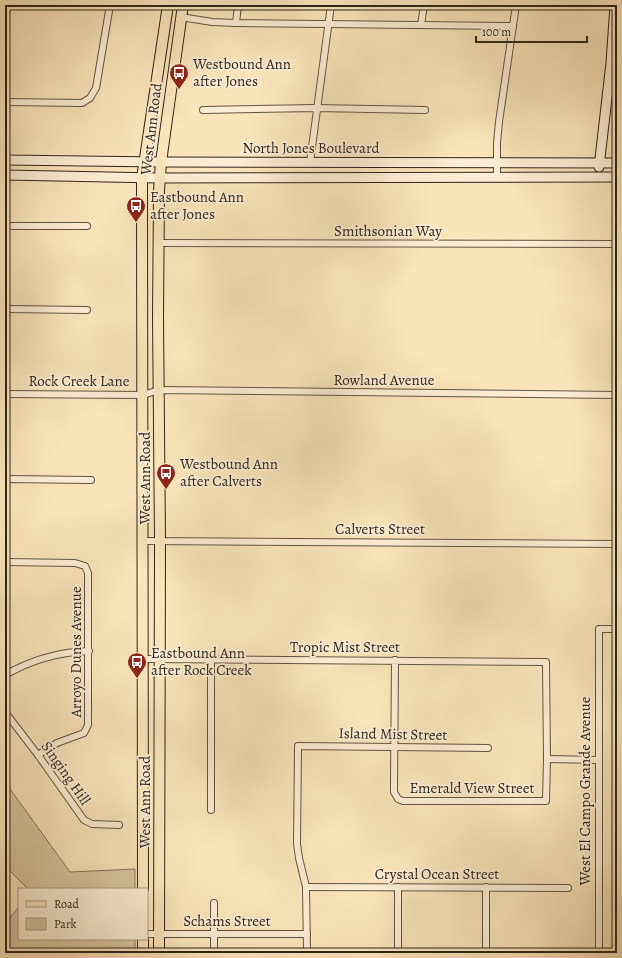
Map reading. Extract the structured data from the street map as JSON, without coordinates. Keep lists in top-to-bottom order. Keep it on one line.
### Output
{"streets":{"main road":["West Ann Road","North Jones Boulevard"],"street":["Smithsonian Way","Rowland Avenue","Rock Creek Lane","Calverts Street","Tropic Mist Street","Arroyo Dunes Avenue","Island Mist Street","Singing Hill","Emerald View Street","West El Campo Grande Avenue","Crystal Ocean Street","Schams Street"]},"crossings":[["West Ann Road","North Jones Boulevard"],["West Ann Road","Smithsonian Way"],["West Ann Road","Rowland Avenue"],["West Ann Road","Rock Creek Lane"],["West Ann Road","Calverts Street"],["West Ann Road","Tropic Mist Street"],["West Ann Road","Schams Street"],["Rowland Avenue","Rock Creek Lane"],["Tropic Mist Street","Emerald View Street"],["Arroyo Dunes Avenue","Singing Hill"],["Island Mist Street","Emerald View Street"],["Island Mist Street","Crystal Ocean Street"]],"places":{"bus stop":["Westbound Ann after Jones","Eastbound Ann after Jones","Westbound Ann after Calverts","Eastbound Ann after Rock Creek"]},"legend":["Road","Park"],"scale_bar":"100 m"}
